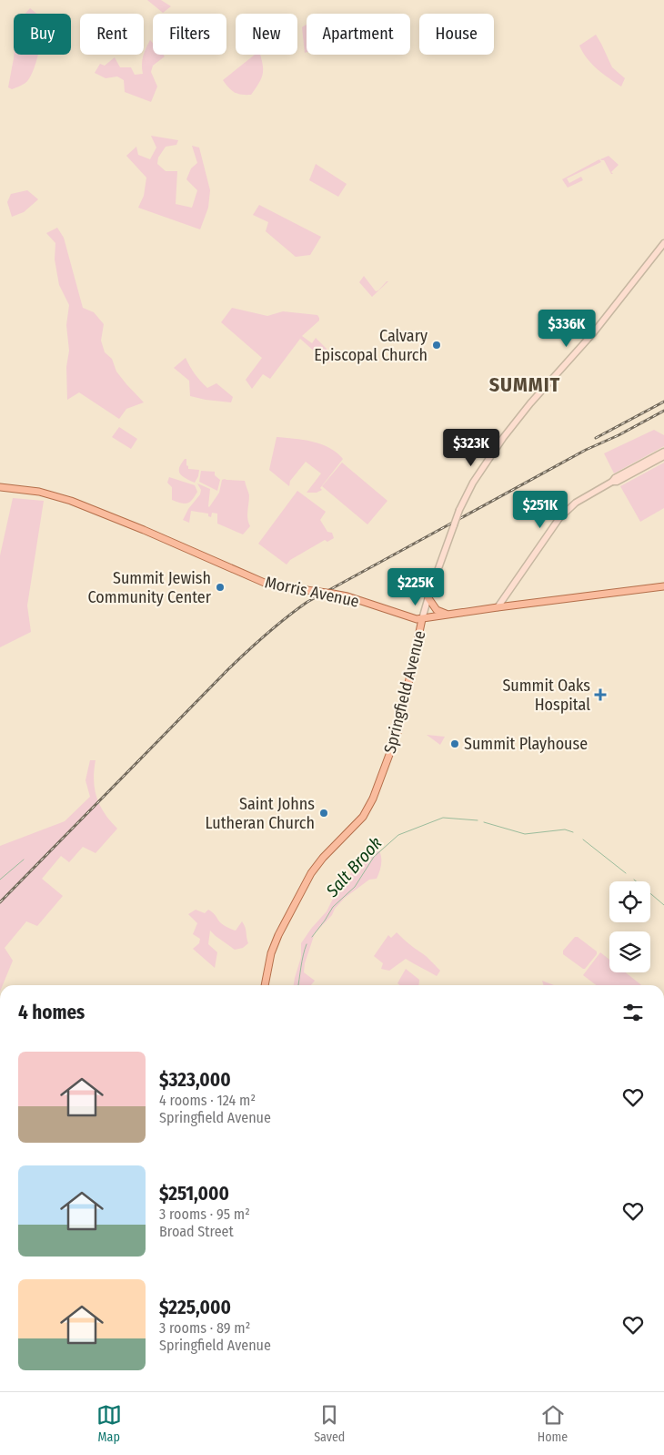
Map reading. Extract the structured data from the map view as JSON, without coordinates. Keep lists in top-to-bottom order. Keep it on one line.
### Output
{"streets":{"main road":["Morris Avenue","Springfield Avenue"]},"crossings":[["Morris Avenue","Springfield Avenue"]],"districts":["SUMMIT"],"water":["Salt Brook"],"places":{"other":["Calvary Episcopal Church","Summit Jewish Community Center","Summit Playhouse","Saint Johns Lutheran Church"],"health":["Summit Oaks Hospital"]},"page":{"chip":["Buy","Rent","Filters","New","Apartment","House"],"price":["$336K","$323K","$251K","$225K"],"heading":"4 homes","list":[{"name":"$323,000","note":"4 rooms · 124 m² · Springfield Avenue"},{"name":"$251,000","note":"3 rooms · 95 m² · Broad Street"},{"name":"$225,000","note":"3 rooms · 89 m² · Springfield Avenue"}],"tabs":["Map","Saved","Home"]}}
